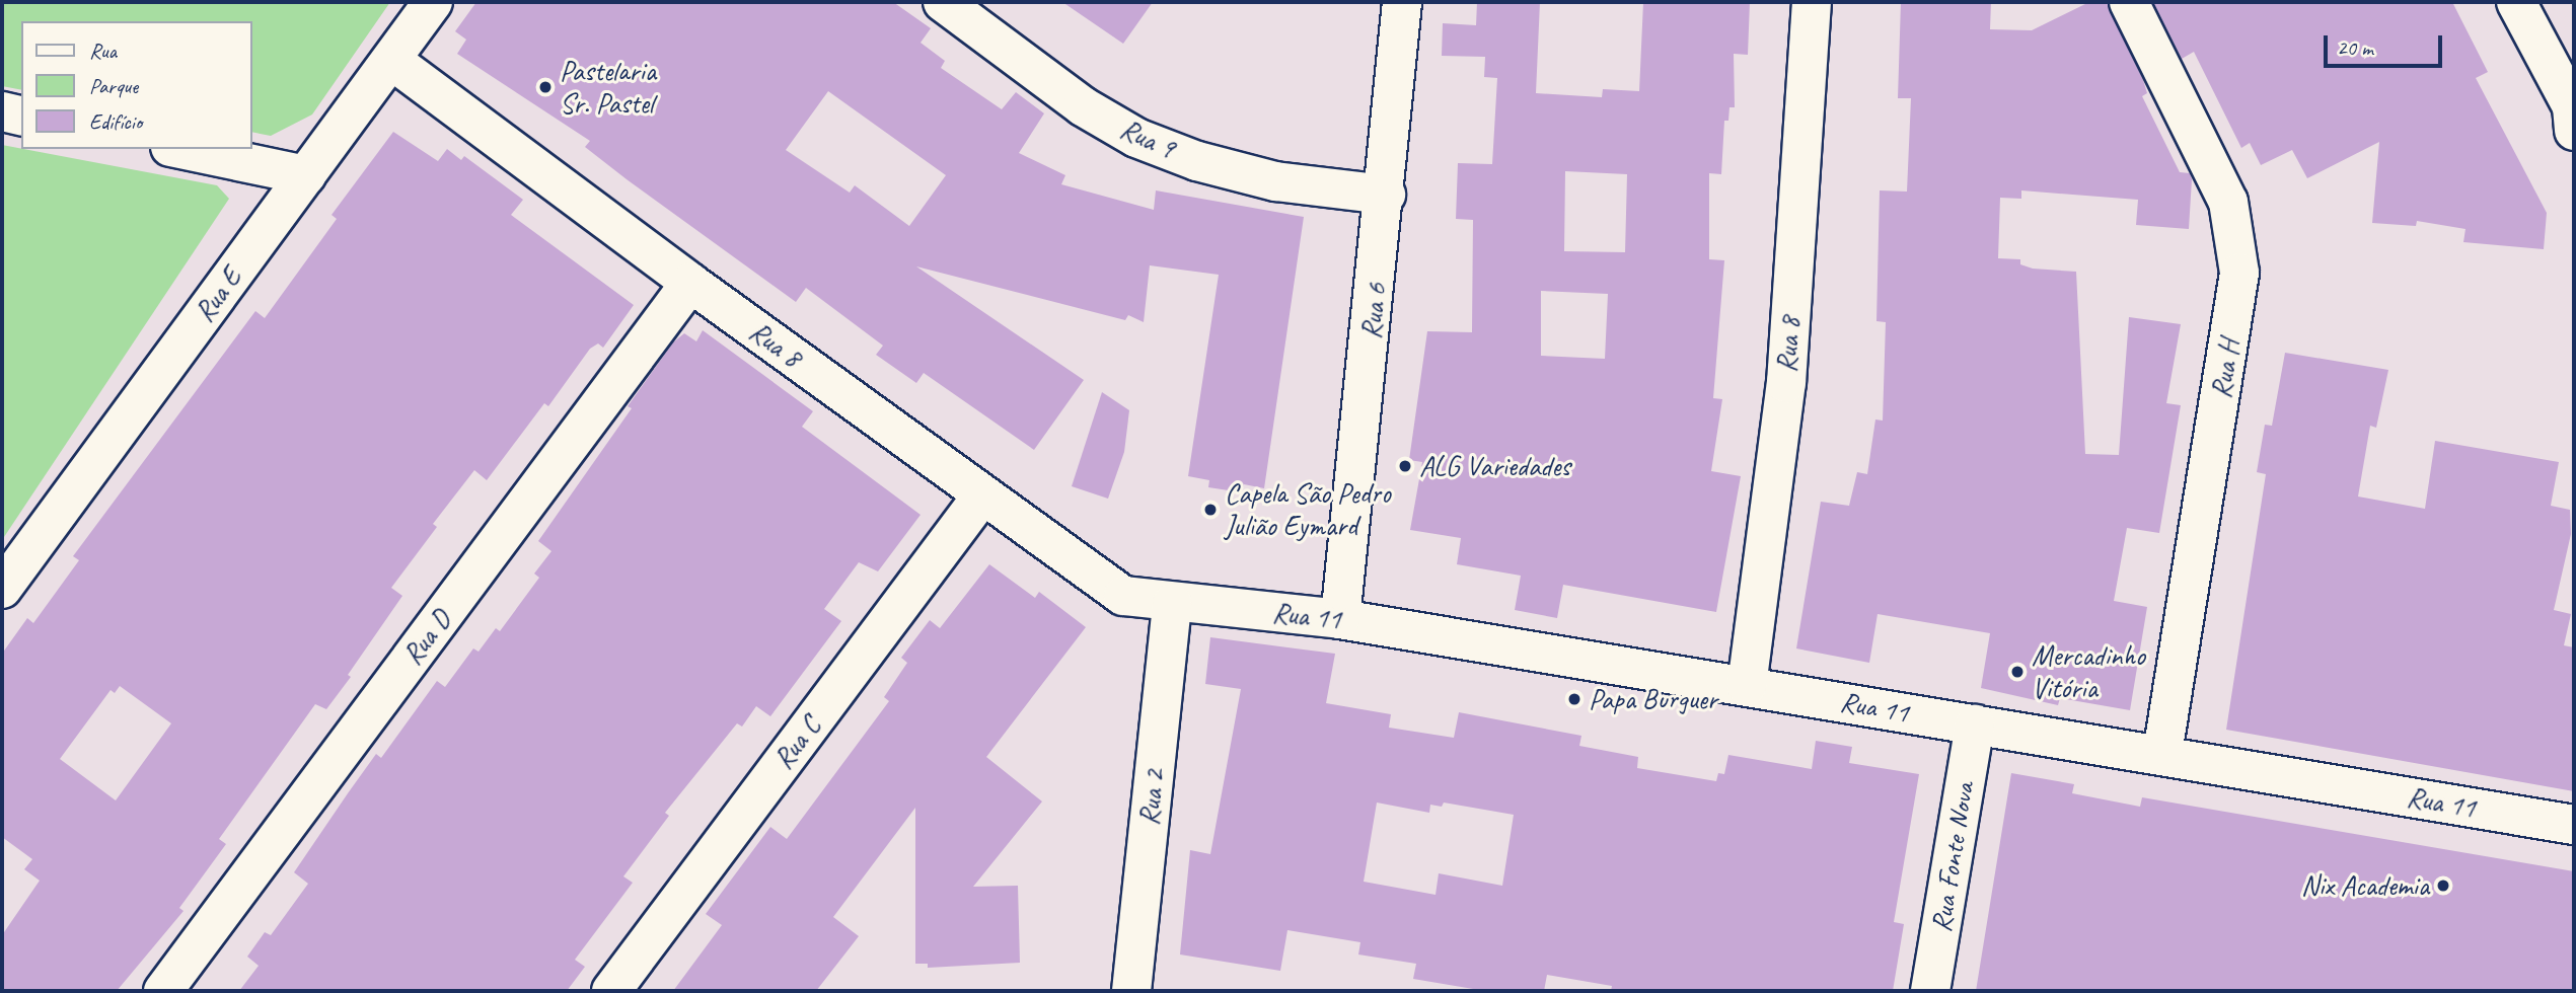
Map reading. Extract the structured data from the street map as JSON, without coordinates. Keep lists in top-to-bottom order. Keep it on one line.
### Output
{"streets":{"street":["Rua 9","Rua E","Rua 6","Rua 8","Rua H","Rua 11","Rua D","Rua C","Rua 2","Rua Fonte Nova"]},"crossings":[["Rua 9","Rua 6"],["Rua E","Rua 8"],["Rua 6","Rua 11"],["Rua 8","Rua 11"],["Rua 8","Rua D"],["Rua 8","Rua C"],["Rua 8","Rua 2"],["Rua H","Rua 11"],["Rua 11","Rua 2"],["Rua 11","Rua Fonte Nova"]],"places":["Pastelaria Sr. Pastel","ALG Variedades","Capela São Pedro Julião Eymard","Mercadinho Vitória","Papa Burguer","Nix Academia"],"legend":["Rua","Parque","Edifício"],"scale_bar":"20 m"}
